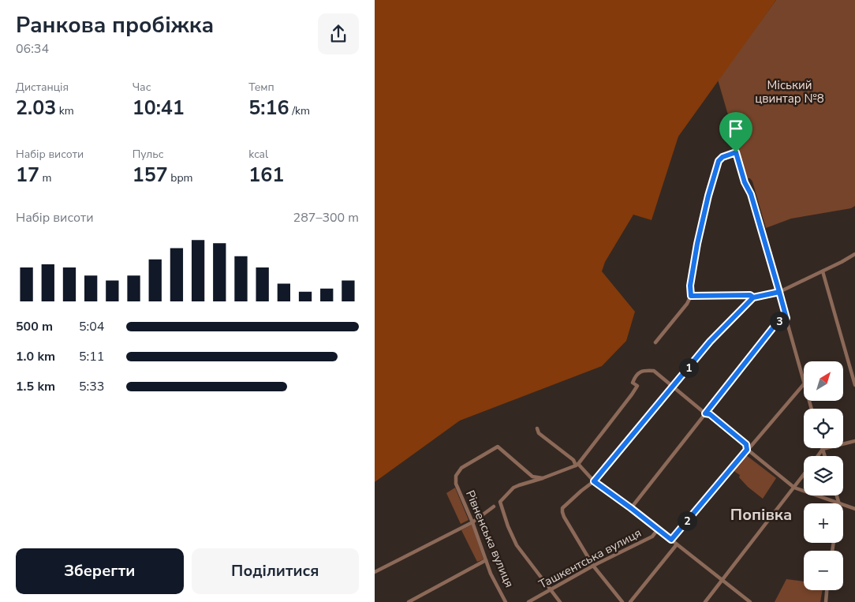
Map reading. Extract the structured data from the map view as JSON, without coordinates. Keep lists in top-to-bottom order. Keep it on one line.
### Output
{"streets":{"street":["Рівненська вулиця","Ташкентська вулиця"]},"districts":["Попівка"],"parks":["Міський цвинтар №8"],"north":"top right","page":{"heading":["Ранкова пробіжка","06:34"],"stats":[["Дистанція","2.03 km"],["Час","10:41"],["Темп","5:16 /km"],["Набір висоти","17 m"],["Пульс","157 bpm"],["kcal","161"]],"chart":["Набір висоти","287–300 m"],"list":[{"name":"500 m","note":"5:04"},{"name":"1.0 km","note":"5:11"},{"name":"1.5 km","note":"5:33"}],"pins":["3","1","2"],"map_buttons":["+","−"],"buttons":["Зберегти","Поділитися"]}}
